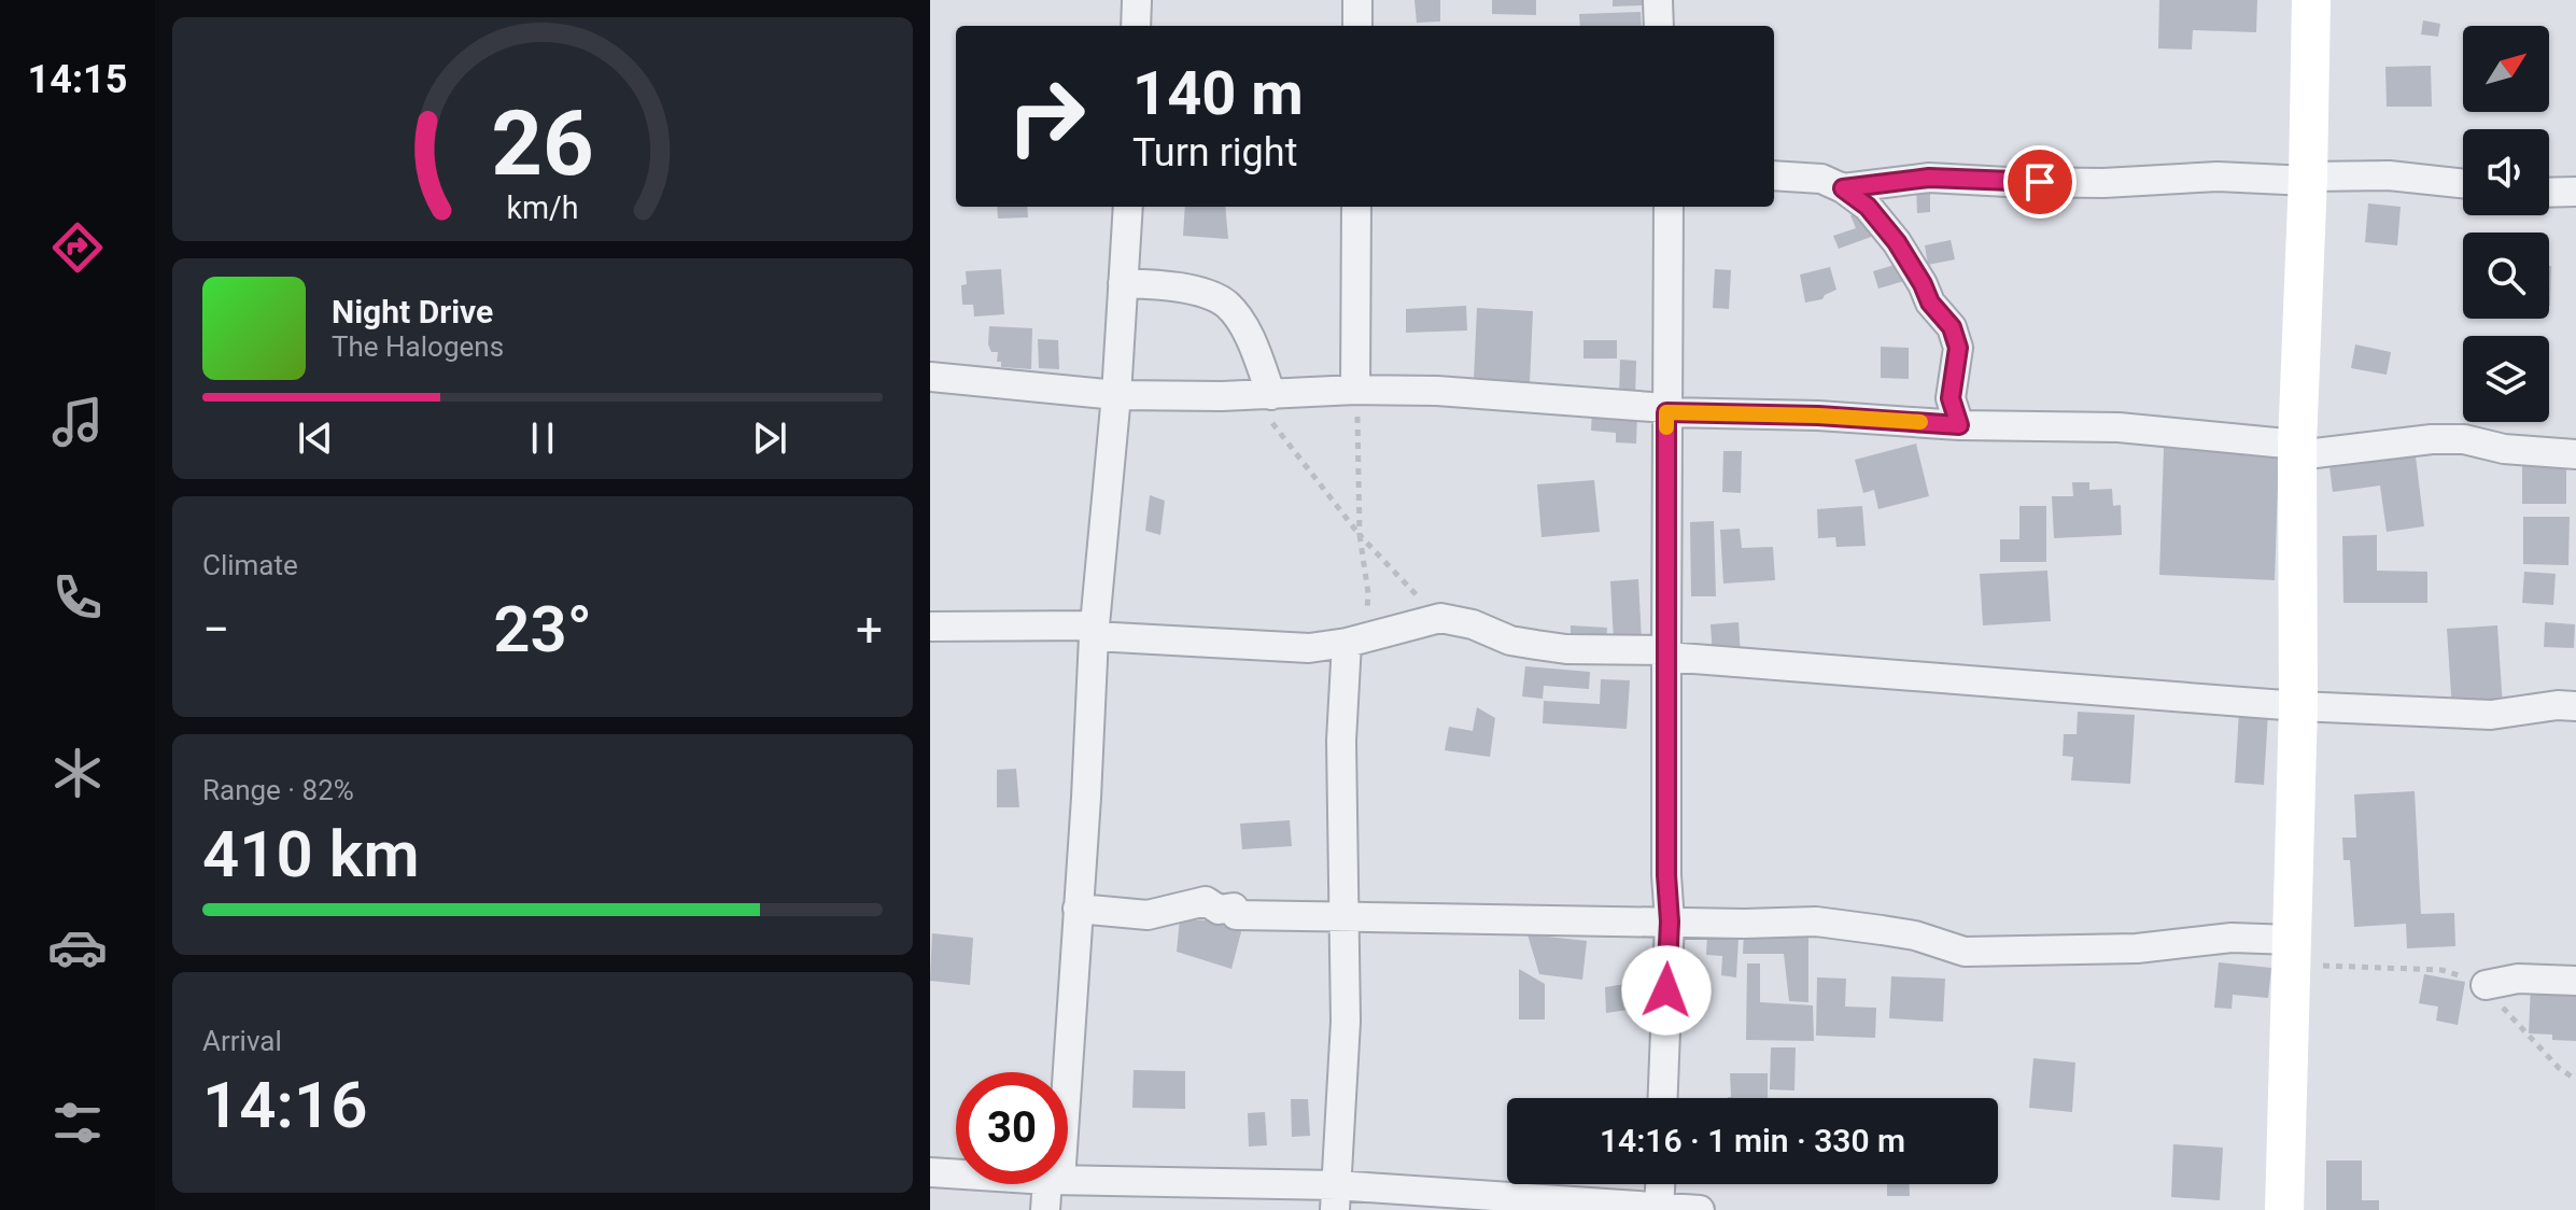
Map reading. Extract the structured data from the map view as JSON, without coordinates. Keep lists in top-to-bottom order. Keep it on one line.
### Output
{"north":"top right","page":{"tabs":"14:15","turn":["140 m","Turn right"],"song":["Night Drive","The Halogens"],"tile":["Climate",["Range · 82%","410 km"],["Arrival","14:16"]],"heat":["−","23°","+"],"limit":"30","trip":"14:16 · 1 min · 330 m","gauge":["26","km/h"]}}
